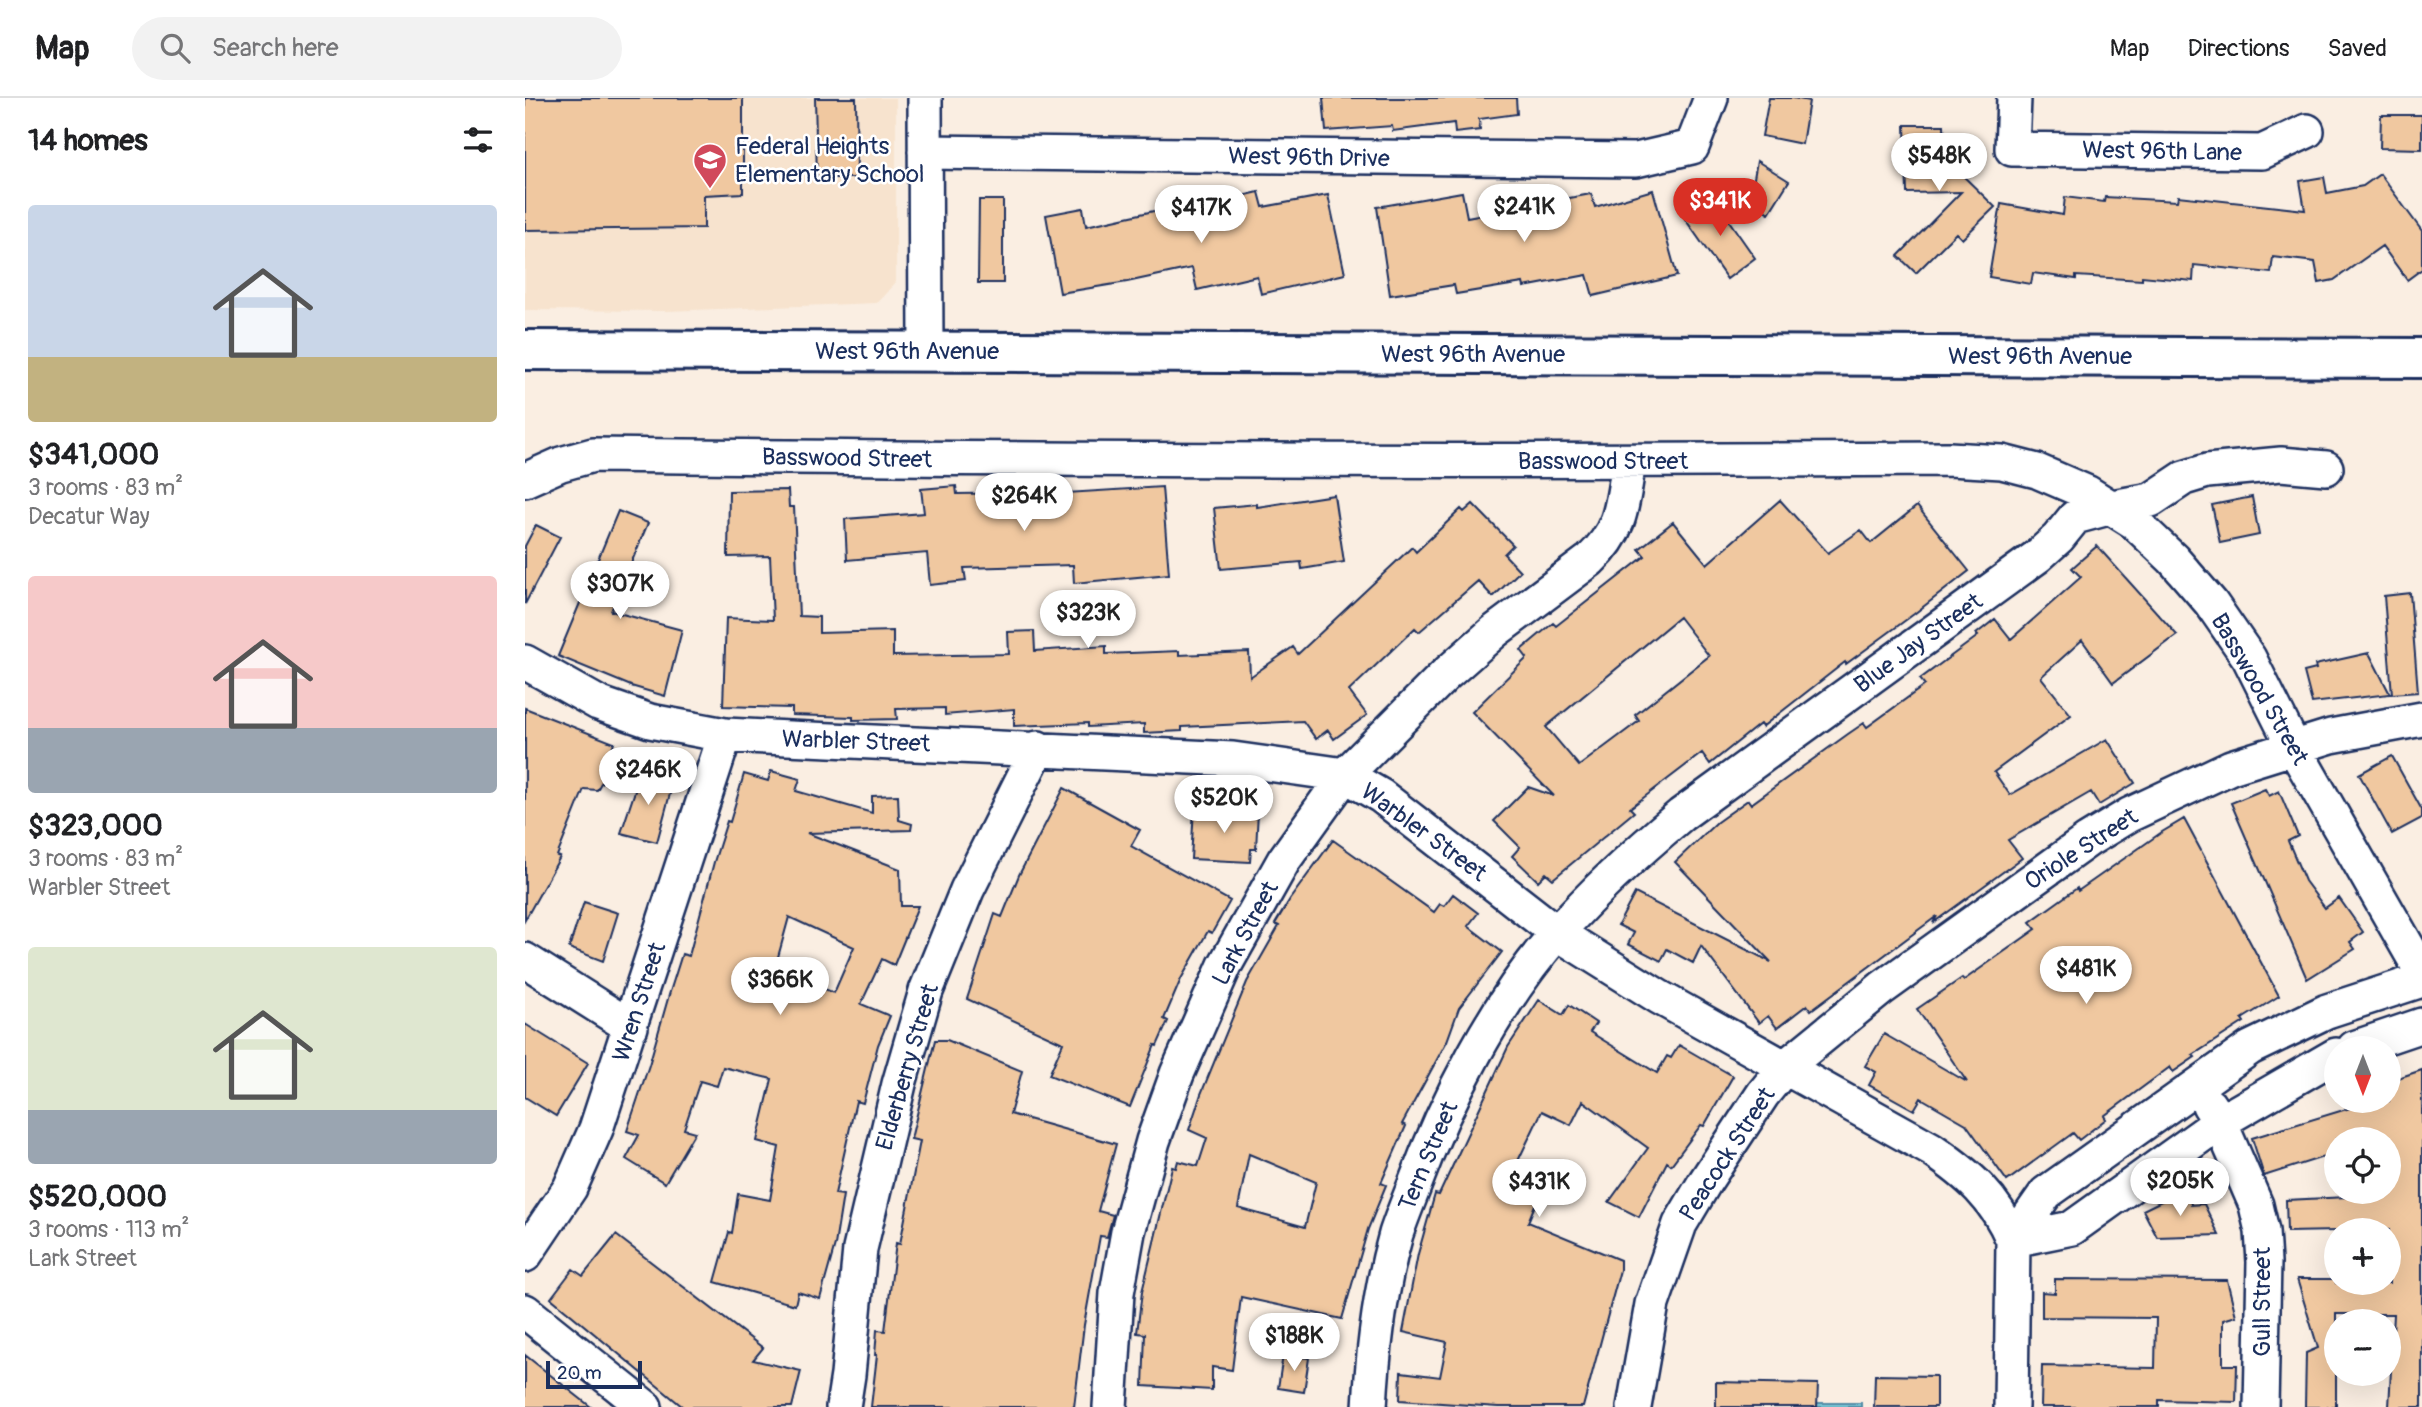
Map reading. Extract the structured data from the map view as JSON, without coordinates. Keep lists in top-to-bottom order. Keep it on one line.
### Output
{"streets":{"street":["West 96th Lane","West 96th Drive","West 96th Avenue","Basswood Street","Blue Jay Street","Warbler Street","Oriole Street","Lark Street","Wren Street","Elderberry Street","Peacock Street","Tern Street","Gull Street"]},"crossings":[["Basswood Street","Blue Jay Street"],["Basswood Street","Oriole Street"],["Basswood Street","Lark Street"],["Blue Jay Street","Warbler Street"],["Blue Jay Street","Tern Street"],["Warbler Street","Oriole Street"],["Warbler Street","Lark Street"],["Warbler Street","Wren Street"],["Warbler Street","Elderberry Street"],["Warbler Street","Peacock Street"],["Warbler Street","Tern Street"],["Oriole Street","Peacock Street"]],"places":{"school or university":["Federal Heights Elementary School"]},"scale_bar":"20 m","north":"bottom","page":{"header":"Map","search":"Search here","nav":["Map","Directions","Saved"],"heading":"14 homes","price":["$548K","$341K","$241K","$417K","$264K","$307K","$323K","$246K","$520K","$481K","$366K","$205K","$431K","$188K"],"list":[{"name":"$341,000","note":"3 rooms · 83 m² · Decatur Way"},{"name":"$323,000","note":"3 rooms · 83 m² · Warbler Street"},{"name":"$520,000","note":"3 rooms · 113 m² · Lark Street"}],"map_buttons":["+","−"],"scale":"20 m"}}
